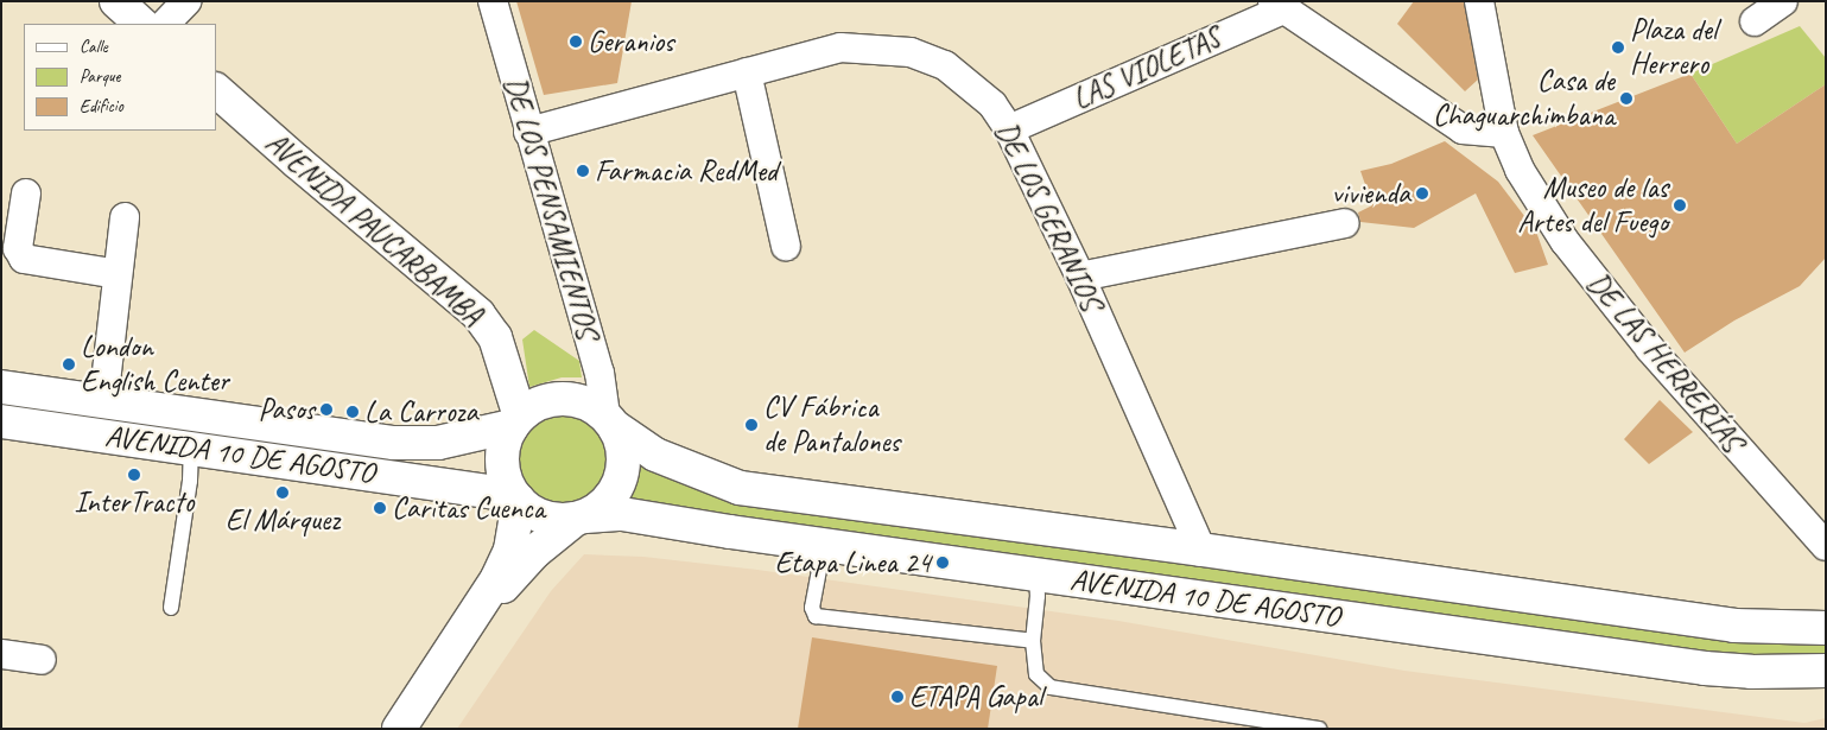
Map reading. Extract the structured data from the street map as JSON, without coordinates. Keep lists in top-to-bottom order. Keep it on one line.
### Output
{"streets":{"main road":["AVENIDA PAUCARBAMBA","AVENIDA 10 DE AGOSTO"],"street":["LAS VIOLETAS","DE LOS PENSAMIENTOS","DE LOS GERANIOS","DE LAS HERRERÍAS"]},"crossings":[["LAS VIOLETAS","DE LOS GERANIOS"],["DE LOS PENSAMIENTOS","DE LOS GERANIOS"],["DE LOS PENSAMIENTOS","AVENIDA PAUCARBAMBA"],["DE LOS PENSAMIENTOS","AVENIDA 10 DE AGOSTO"],["DE LOS GERANIOS","AVENIDA 10 DE AGOSTO"],["AVENIDA PAUCARBAMBA","AVENIDA 10 DE AGOSTO"]],"places":["Geranios","Plaza del Herrero","Casa de Chaguarchimbana","Farmacia RedMed","vivienda","Museo de las Artes del Fuego","London English Center","Pasos","La Carroza","CV Fábrica de Pantalones","InterTracto","El Márquez","Caritas Cuenca","Etapa Linea 24","ETAPA Gapal"],"legend":["Calle","Parque","Edificio"]}
